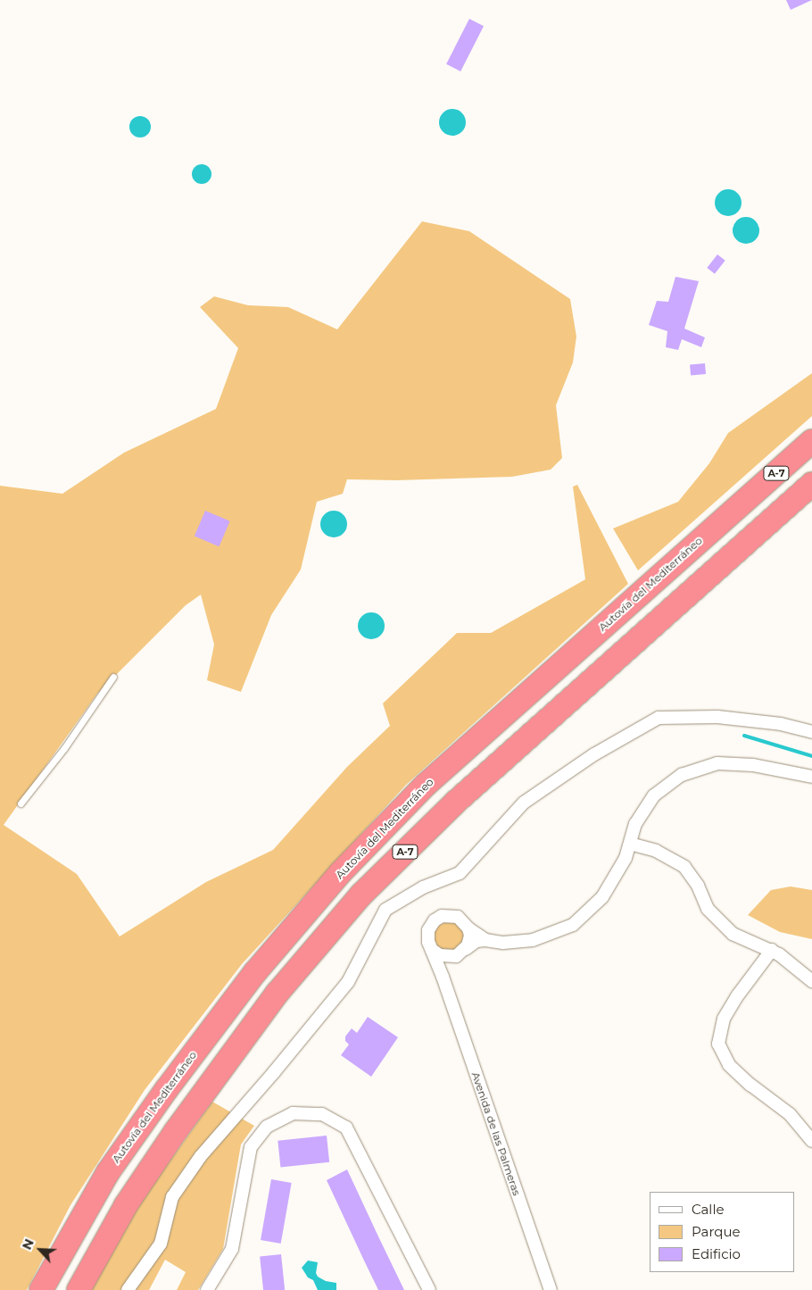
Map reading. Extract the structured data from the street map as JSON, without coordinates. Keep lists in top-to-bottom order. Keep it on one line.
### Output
{"streets":{"highway":["A-7","Autovía del Mediterráneo"],"street":["Avenida de las Palmeras"]},"legend":["Calle","Parque","Edificio"],"north":"top left"}
